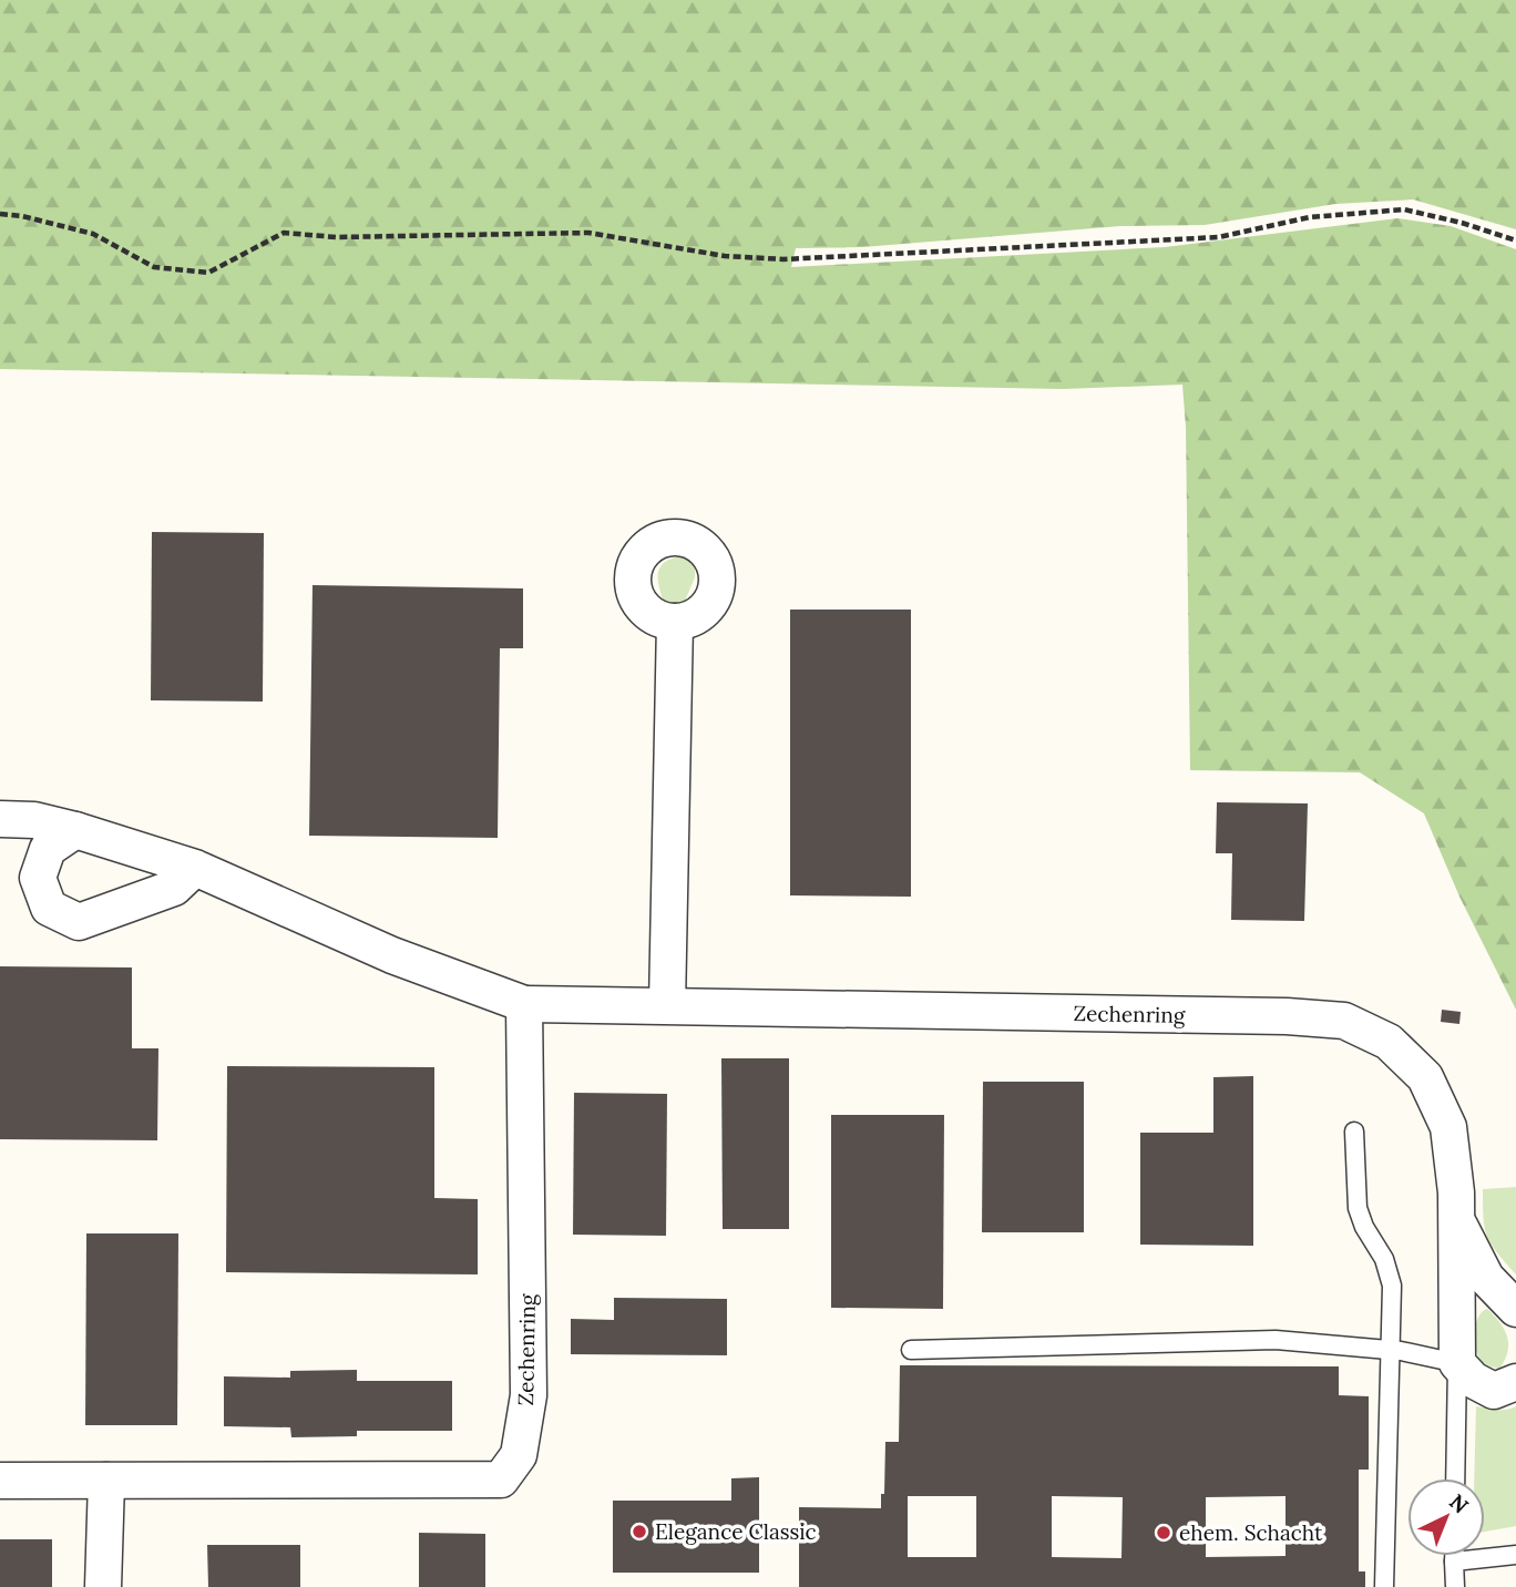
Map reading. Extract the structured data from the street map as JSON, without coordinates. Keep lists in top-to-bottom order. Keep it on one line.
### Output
{"streets":{"street":["Zechenring"]},"places":["Elegance Classic","ehem. Schacht"],"north":"top right"}
